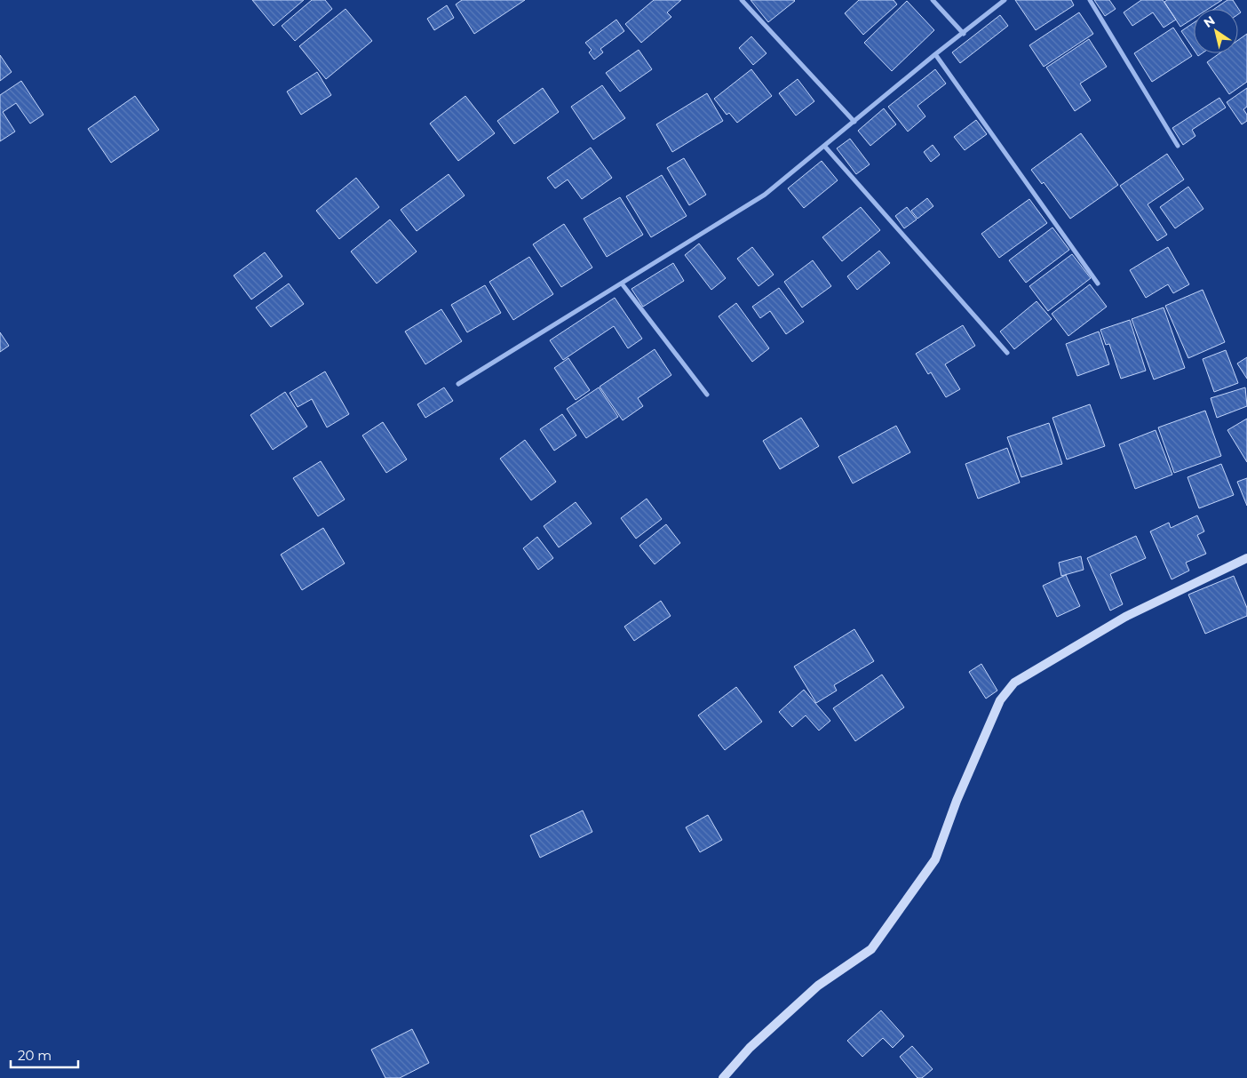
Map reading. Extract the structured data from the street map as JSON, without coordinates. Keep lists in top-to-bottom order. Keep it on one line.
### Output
{"scale_bar":"20 m","north":"top left"}
